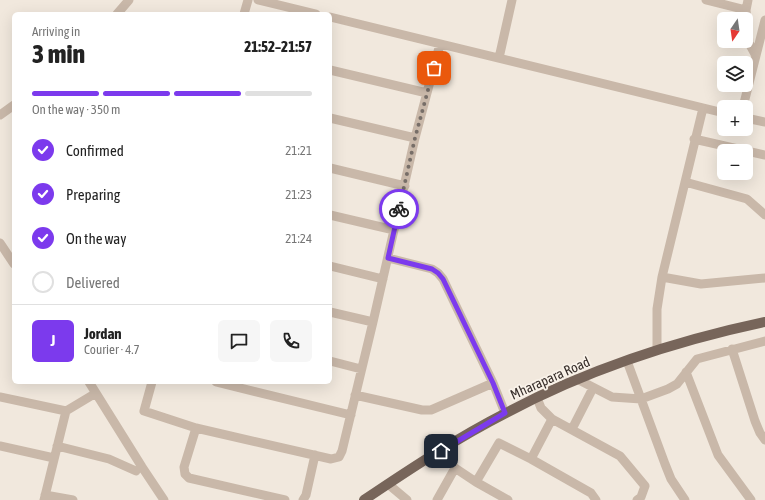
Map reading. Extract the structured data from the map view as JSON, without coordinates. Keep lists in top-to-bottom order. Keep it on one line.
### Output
{"streets":{"main road":["Mharapara Road"]},"north":"bottom","page":{"map_buttons":["+","−"],"heading":["3 min","Arriving in","21:52–21:57"],"panel":["Jordan","Courier · 4.7"],"bar":"On the way · 350 m","list":[["Confirmed","21:21"],["Preparing","21:23"],["On the way","21:24"],"Delivered"],"round":"J"}}
